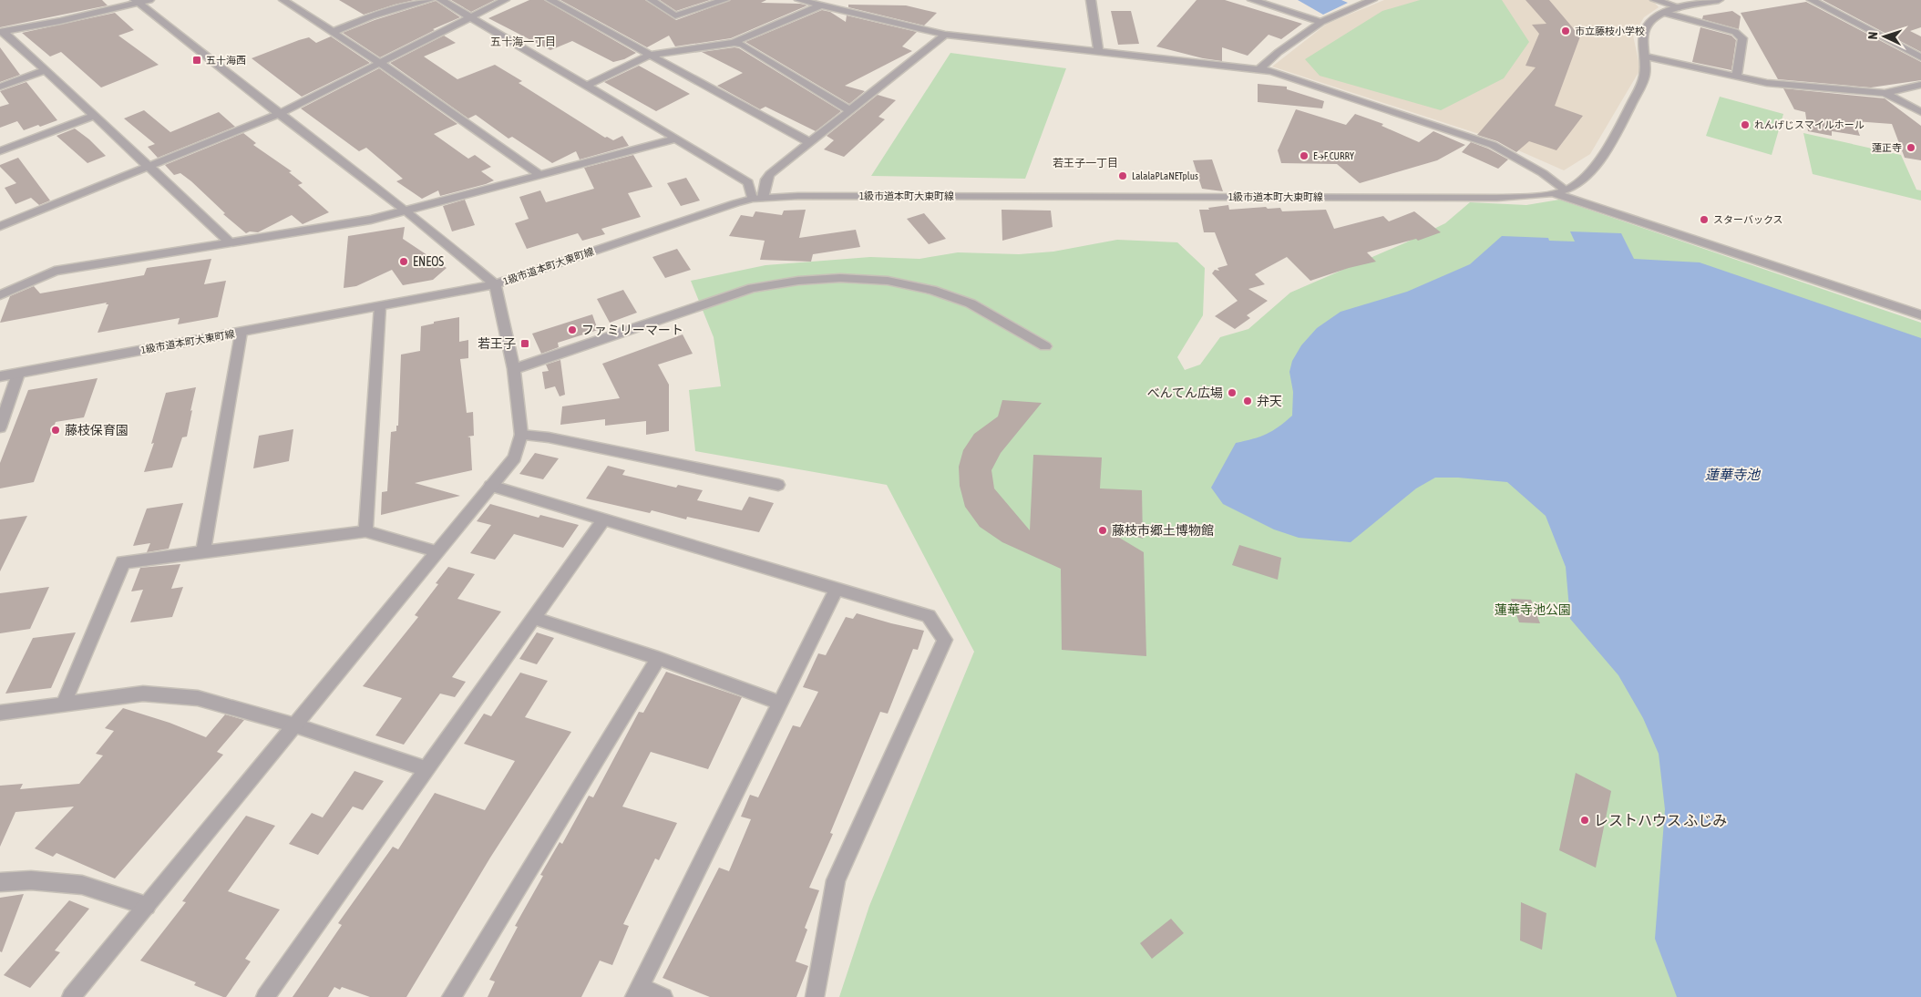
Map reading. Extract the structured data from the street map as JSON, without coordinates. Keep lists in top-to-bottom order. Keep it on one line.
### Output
{"streets":{"street":["1級市道本町大東町線"]},"districts":["五十海一丁目","若王子一丁目"],"water":["蓮華寺池"],"parks":["蓮華寺池公園"],"places":{"other":["市立藤枝小学校","れんげじスマイルホール","蓮正寺","E→F CURRY","LalalaPLaNETplus","スターバックス","ENEOS","ファミリーマート","べんてん広場","弁天","藤枝保育園","藤枝市郷土博物館","レストハウス ふじみ"],"transit":["五十海西","若王子"]},"north":"left"}
